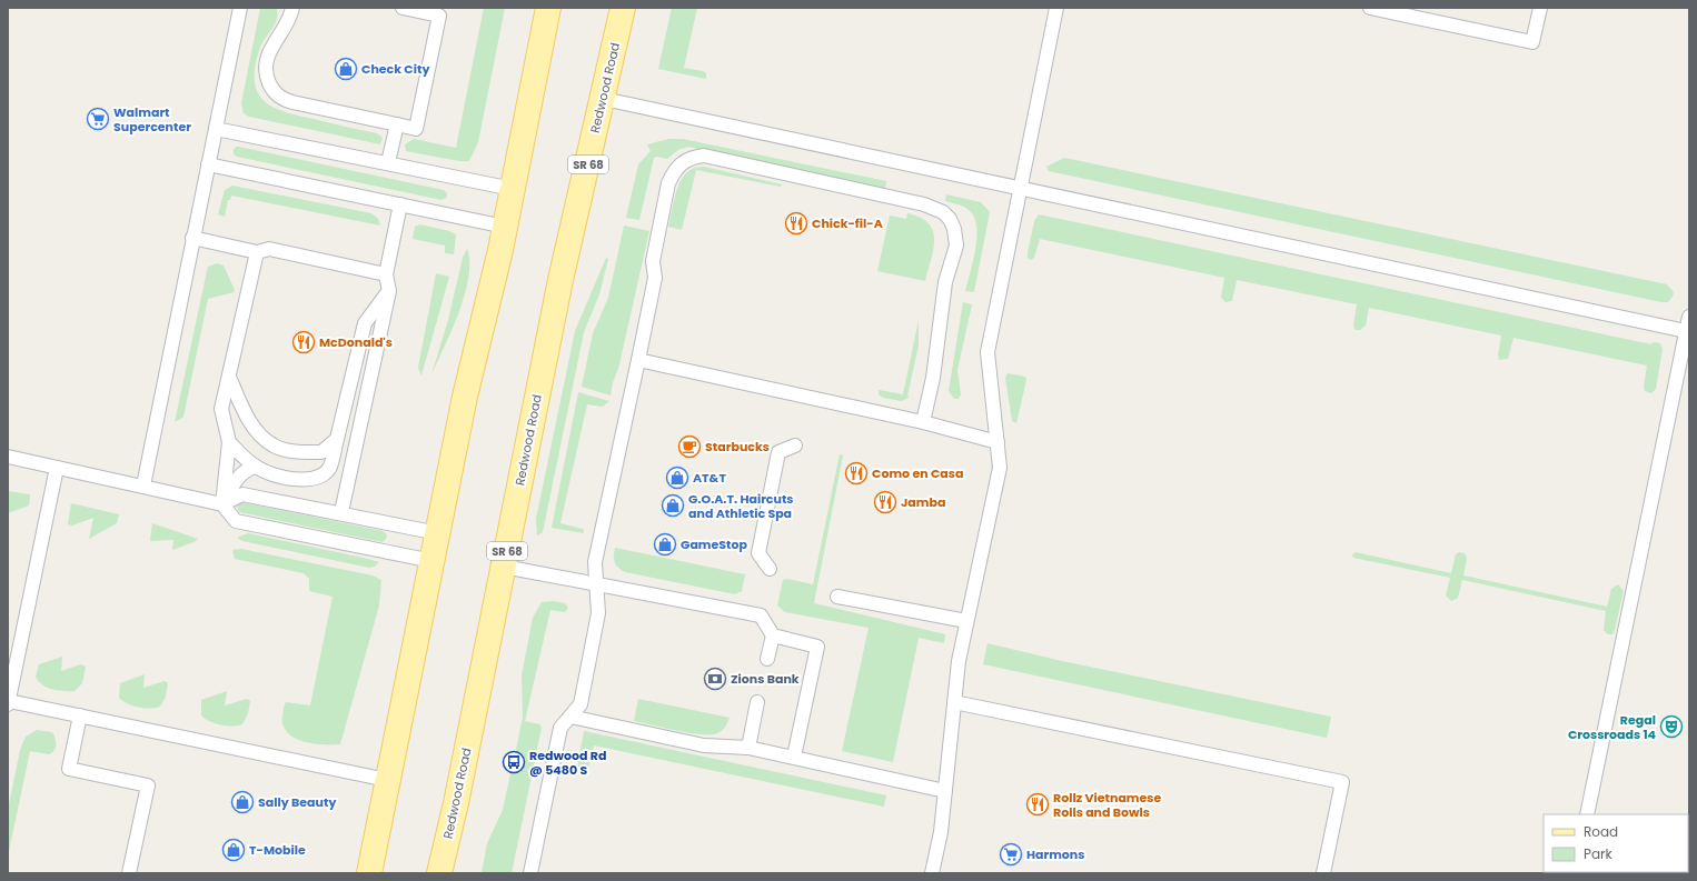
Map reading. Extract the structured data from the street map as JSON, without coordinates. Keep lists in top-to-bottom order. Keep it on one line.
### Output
{"streets":{"main road":["Redwood Road","SR 68"]},"places":{"shop":["Check City","AT&T","G.O.A.T. Haircuts and Athletic Spa","GameStop","Sally Beauty","T-Mobile"],"supermarket":["Walmart Supercenter","Harmons"],"restaurant":["Chick-fil-A","McDonald's","Como en Casa","Jamba","Rollz Vietnamese Rolls and Bowls"],"cafe":["Starbucks"],"bank":["Zions Bank"],"theatre":["Regal Crossroads 14"],"bus stop":["Redwood Rd @ 5480 S"]},"legend":["Road","Park"]}
